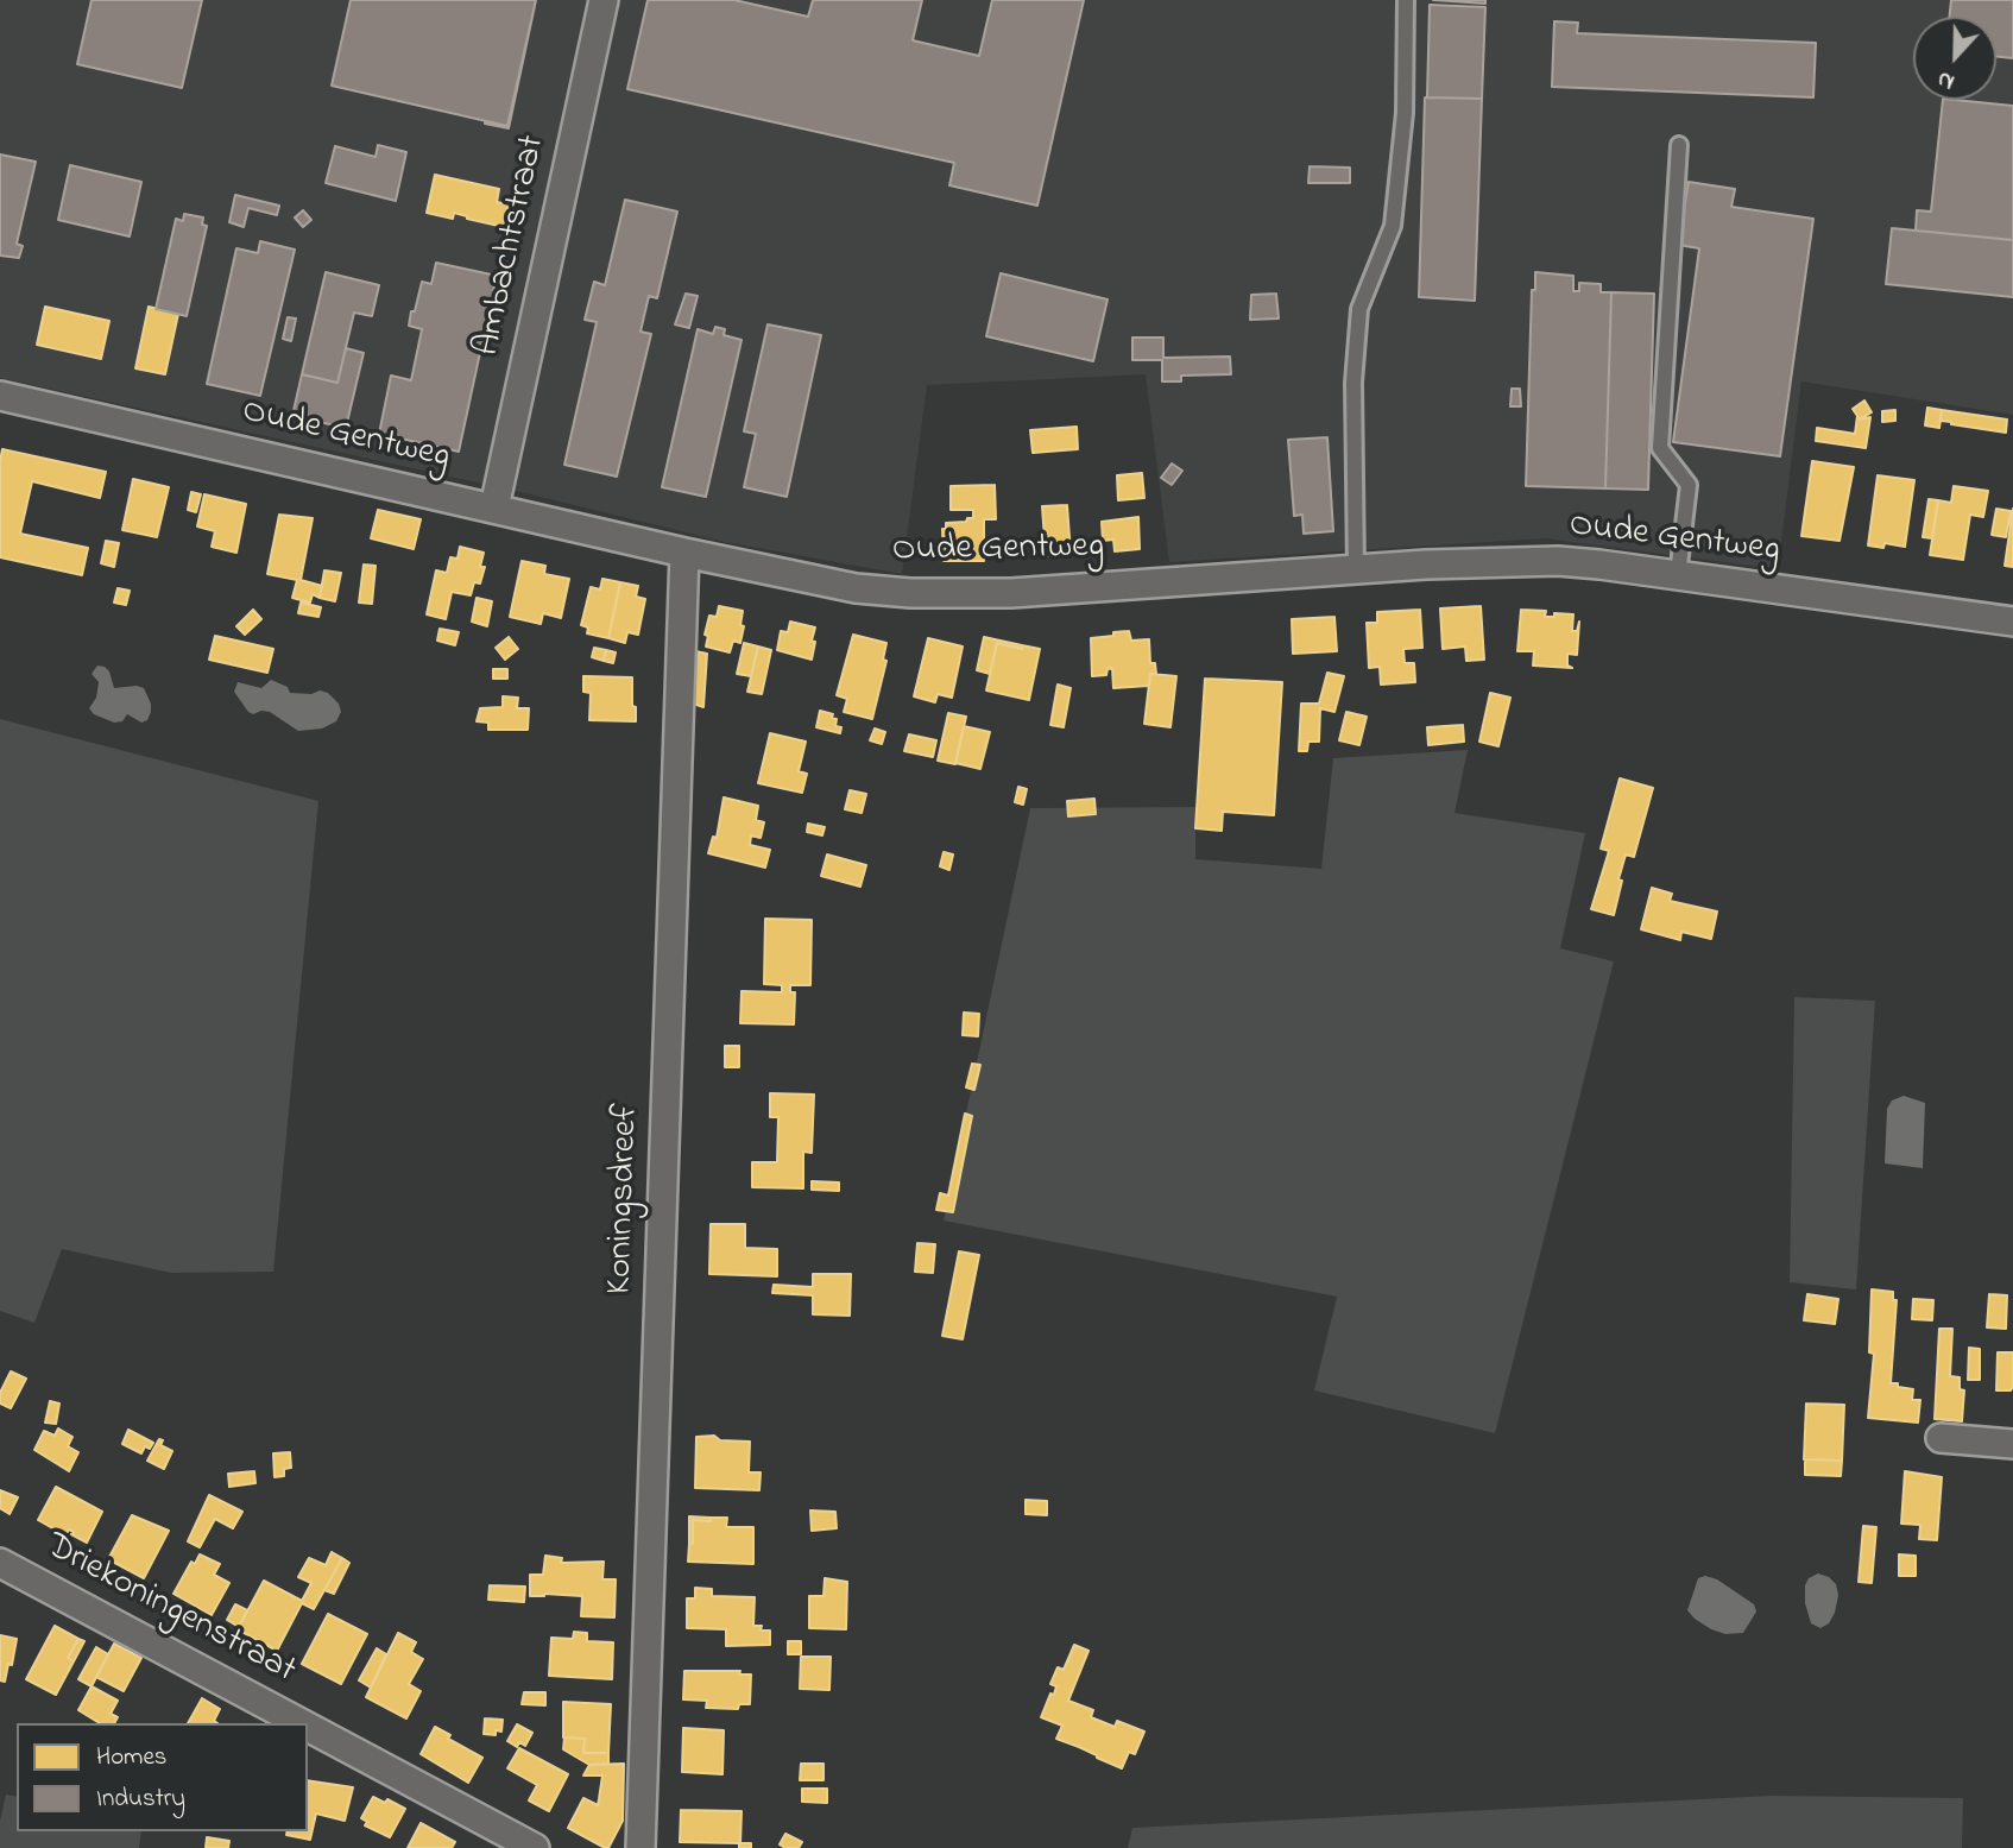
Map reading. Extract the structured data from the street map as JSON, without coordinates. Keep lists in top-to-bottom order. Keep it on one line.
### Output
{"streets":{"street":["Ambachtstraat","Oude Gentweg","Koningsdreef","Driekoningenstraat"]},"crossings":[["Ambachtstraat","Oude Gentweg"],["Oude Gentweg","Koningsdreef"]],"legend":["Homes","Industry"],"north":"bottom"}
